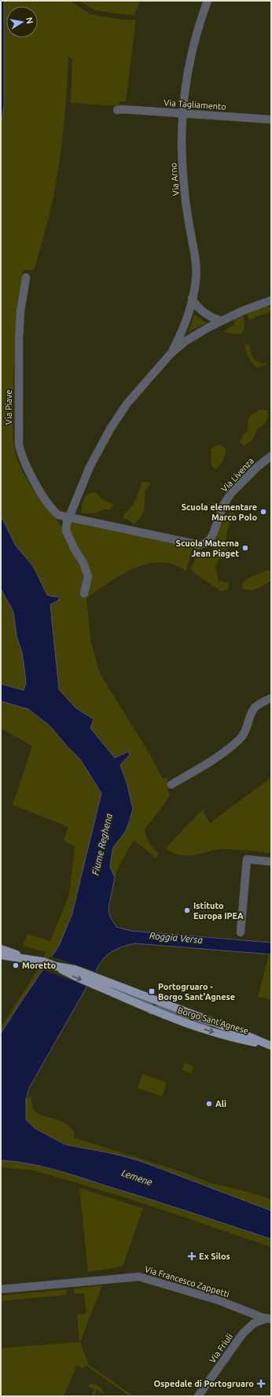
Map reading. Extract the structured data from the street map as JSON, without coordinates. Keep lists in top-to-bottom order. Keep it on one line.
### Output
{"streets":{"main road":["Borgo Sant'Agnese"],"street":["Via Tagliamento","Via Arno","Via Piave","Via Livenza","Via Francesco Zappetti","Via Friuli"]},"crossings":[["Via Tagliamento","Via Arno"],["Via Piave","Via Livenza"],["Via Francesco Zappetti","Via Friuli"]],"water":["Fiume Reghena","Roggia Versa","Lemene"],"places":{"other":["Scuola elementare Marco Polo","Scuola Materna Jean Piaget","Istituto Europa IPEA","Moretto","Alì"],"transit":["Portogruaro - Borgo Sant'Agnese"],"health":["Ex Silos","Ospedale di Portogruaro"]},"north":"right"}
